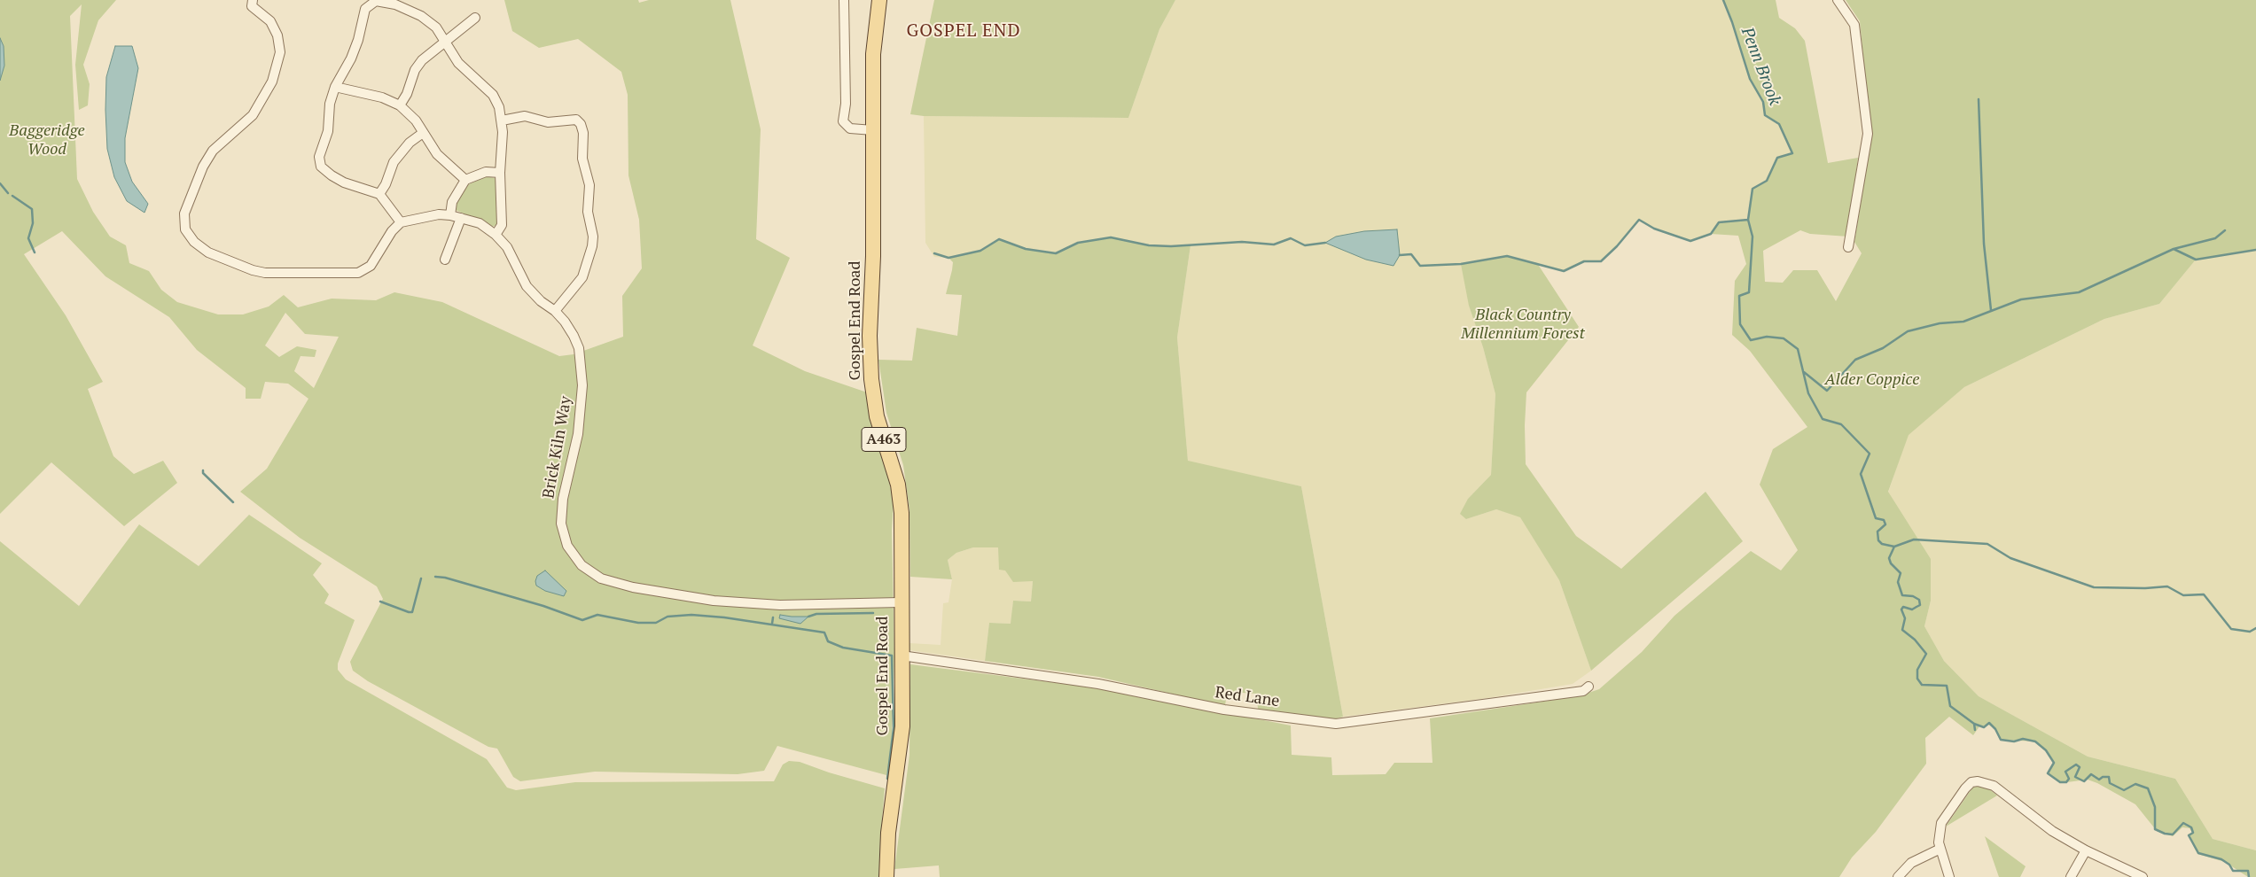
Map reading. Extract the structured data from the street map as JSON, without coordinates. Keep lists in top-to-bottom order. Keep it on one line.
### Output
{"streets":{"main road":["Gospel End Road","A463"],"street":["Brick Kiln Way","Red Lane"]},"crossings":[["Gospel End Road","Brick Kiln Way"],["Gospel End Road","Red Lane"]],"districts":["GOSPEL END"],"water":["Penn Brook"],"parks":["Baggeridge Wood","Black Country Millennium Forest","Alder Coppice"]}
